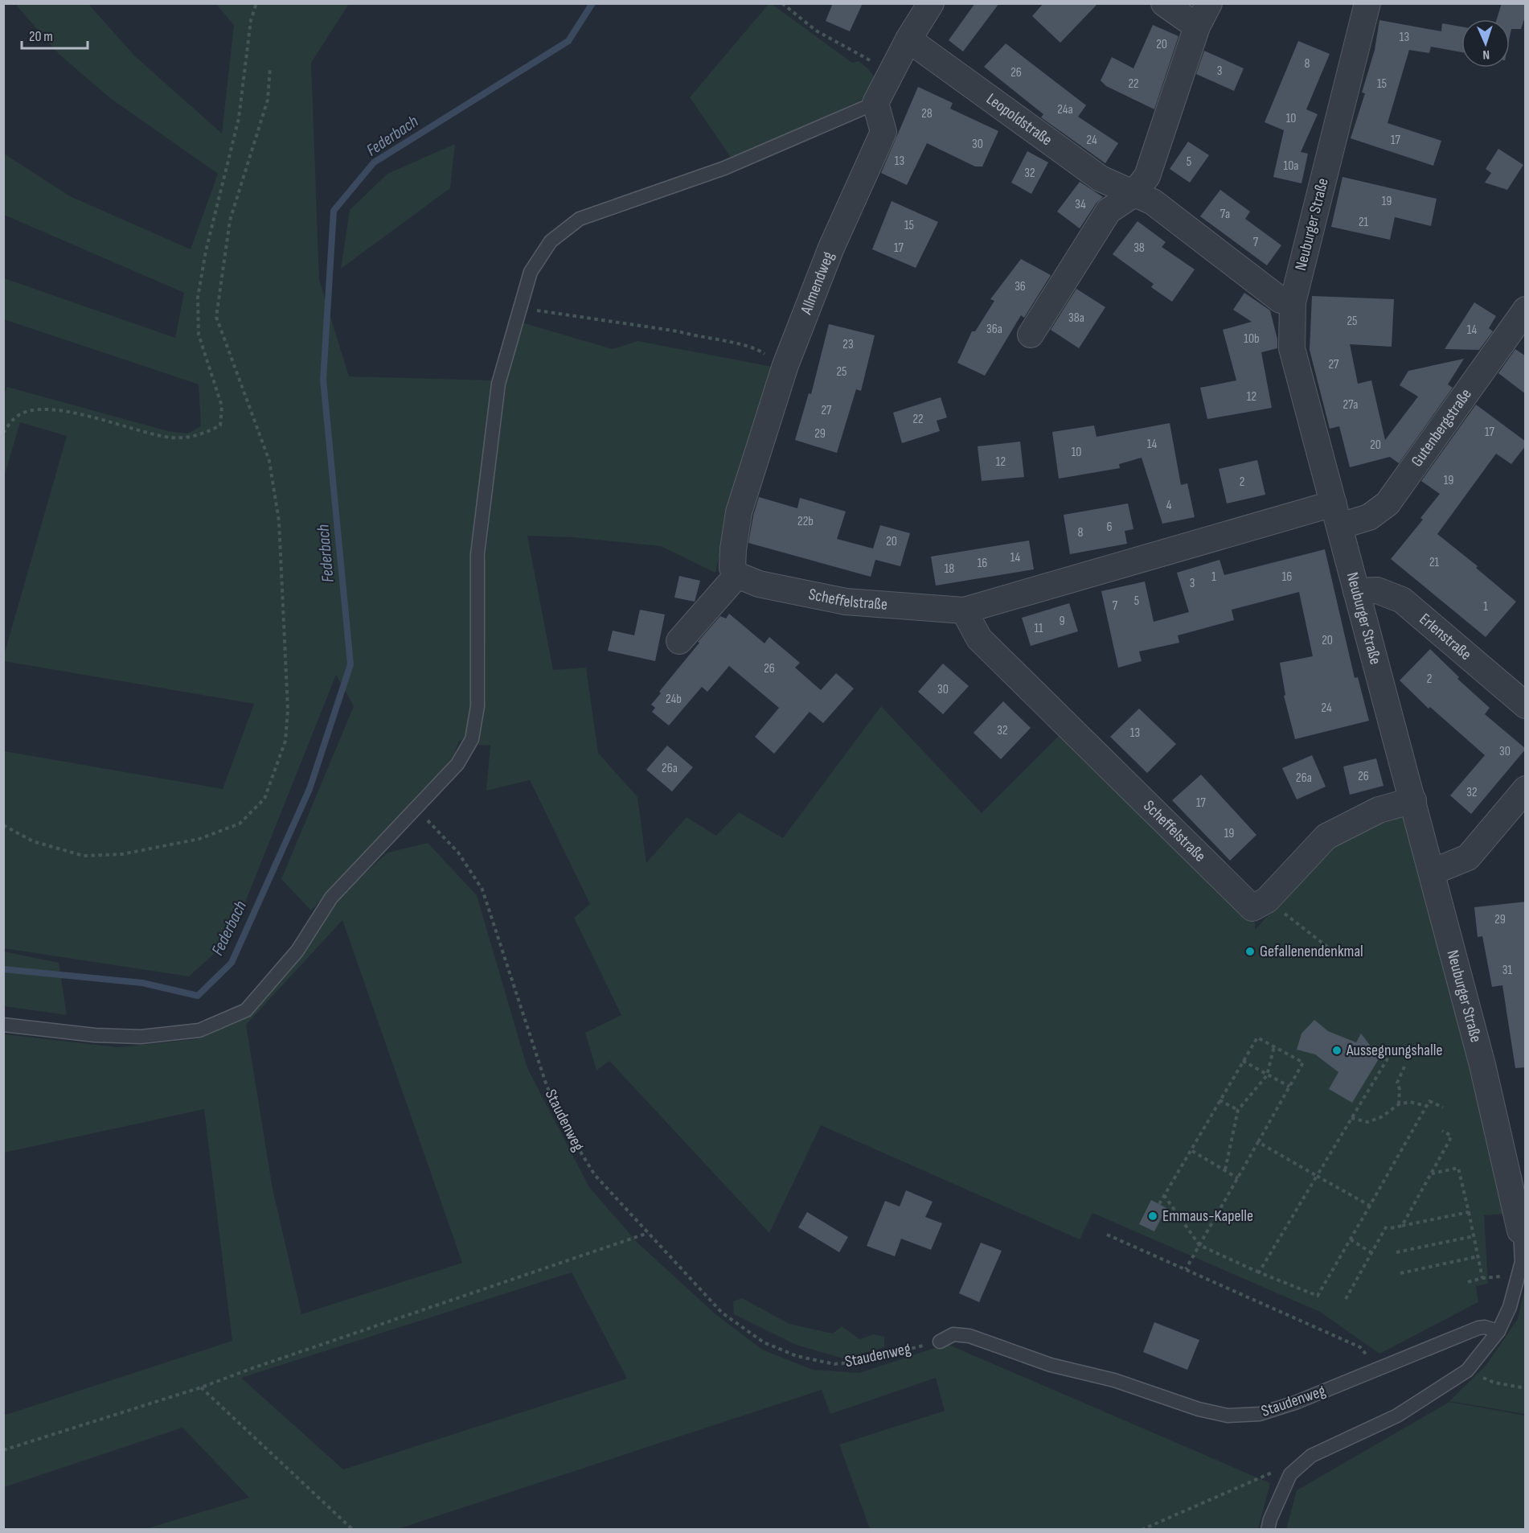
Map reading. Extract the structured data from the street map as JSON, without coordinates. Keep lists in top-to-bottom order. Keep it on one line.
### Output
{"streets":{"street":["Leopoldstraße","Neuburger Straße","Allmendweg","Gutenbergstraße","Scheffelstraße","Erlenstraße"],"lane":["Staudenweg"]},"crossings":[["Leopoldstraße","Neuburger Straße"],["Neuburger Straße","Gutenbergstraße"],["Neuburger Straße","Scheffelstraße"],["Neuburger Straße","Erlenstraße"],["Allmendweg","Scheffelstraße"],["Gutenbergstraße","Scheffelstraße"]],"water":["Federbach"],"places":["Gefallenendenkmal","Aussegnungshalle","Emmaus-Kapelle"],"house_numbers":["13","20","8","3","26","22","15","24a","28","10","24","17","30","13","5","10a","32","19","34","7a","21","15","7","17","38","36","38a","25","36a","14","10b","23","27","25","12","27a","27","22","17","29","14","20","10","12","19","2","4","22b","6","8","20","14","21","16","18","1","16","3","5","7","1","9","11","20","26","2","30","24b","24","32","13","30","26a","26","26a","32","17","19","29","31"],"scale_bar":"20 m","north":"bottom"}
